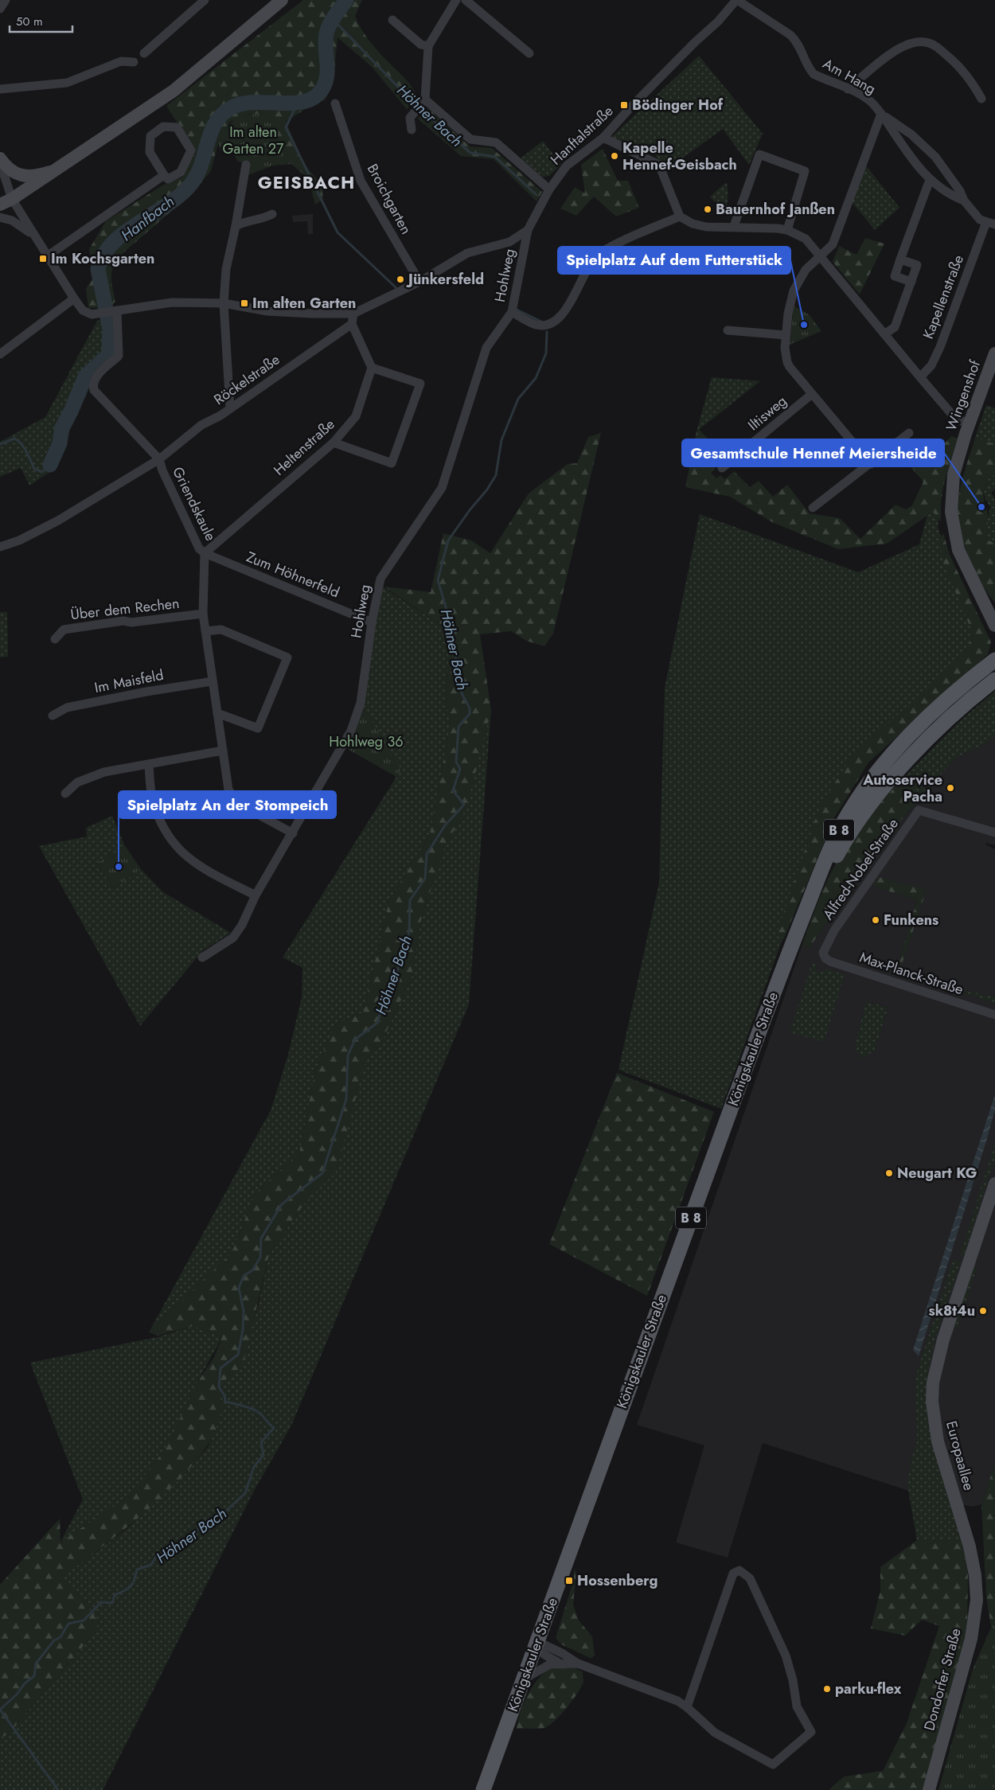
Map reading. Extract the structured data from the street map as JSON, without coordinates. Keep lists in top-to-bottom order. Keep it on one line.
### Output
{"streets":{"main road":["Wingenshof","B 8","Königskauler Straße","Europaallee","Dondorfer Straße"],"street":["Am Hang","Hanftalstraße","Broichgarten","Hohlweg","Kapellenstraße","Röckelstraße","Iltisweg","Heltenstraße","Griendskaule","Zum Höhnerfeld","Über dem Rechen","Im Maisfeld","Alfred-Nobel-Straße","Max-Planck-Straße"]},"crossings":[["Am Hang","Hanftalstraße"],["Am Hang","Kapellenstraße"],["Hanftalstraße","Hohlweg"],["Hohlweg","Griendskaule"],["Hohlweg","Zum Höhnerfeld"],["Röckelstraße","Griendskaule"],["Heltenstraße","Griendskaule"],["Heltenstraße","Zum Höhnerfeld"],["Griendskaule","Zum Höhnerfeld"],["Griendskaule","Über dem Rechen"],["Griendskaule","Im Maisfeld"],["Alfred-Nobel-Straße","Max-Planck-Straße"],["Europaallee","Dondorfer Straße"]],"districts":["GEISBACH"],"water":["Höhner Bach","Hanfbach"],"parks":["Im alten Garten 27","Hohlweg 36"],"places":{"transit":["Bödinger Hof","Im Kochsgarten","Im alten Garten","Hossenberg"],"other":["Kapelle Hennef-Geisbach","Bauernhof Janßen","Jünkersfeld","Spielplatz Auf dem Futterstück","Gesamtschule Hennef Meiersheide","Autoservice Pacha","Spielplatz An der Stompeich","Funkens","Neugart KG","sk8t4u","parku-flex"]},"scale_bar":"50 m"}
